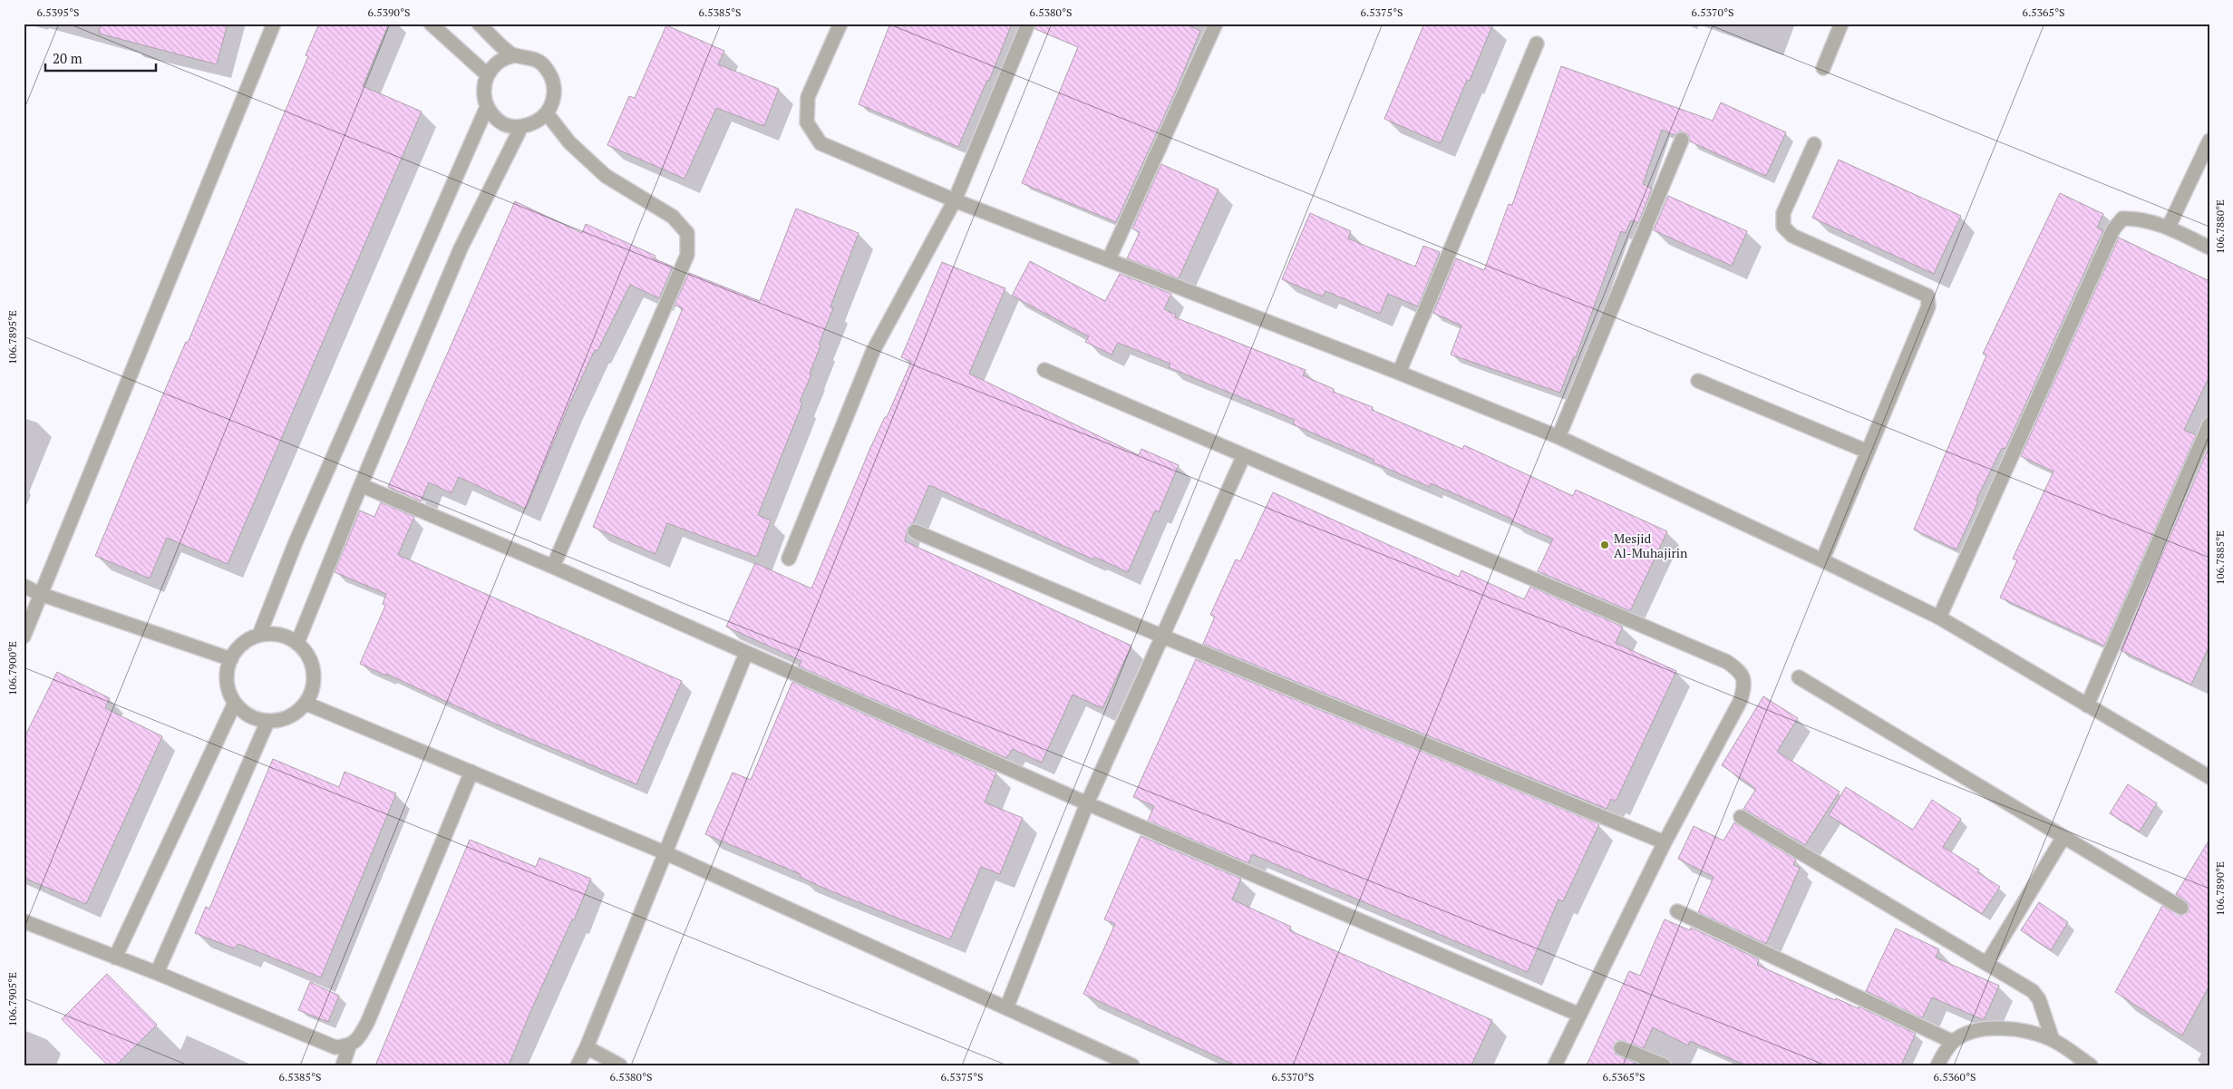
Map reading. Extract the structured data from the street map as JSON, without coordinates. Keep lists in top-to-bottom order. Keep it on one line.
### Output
{"places":["Mesjid Al-Muhajirin"],"scale_bar":"20 m","coordinates":["6.5395°S","6.5390°S","6.5385°S","6.5380°S","6.5375°S","6.5370°S","6.5365°S","106.7880°E","106.7895°E","106.7885°E","106.7900°E","106.7890°E","106.7905°E","6.5360°S"]}
